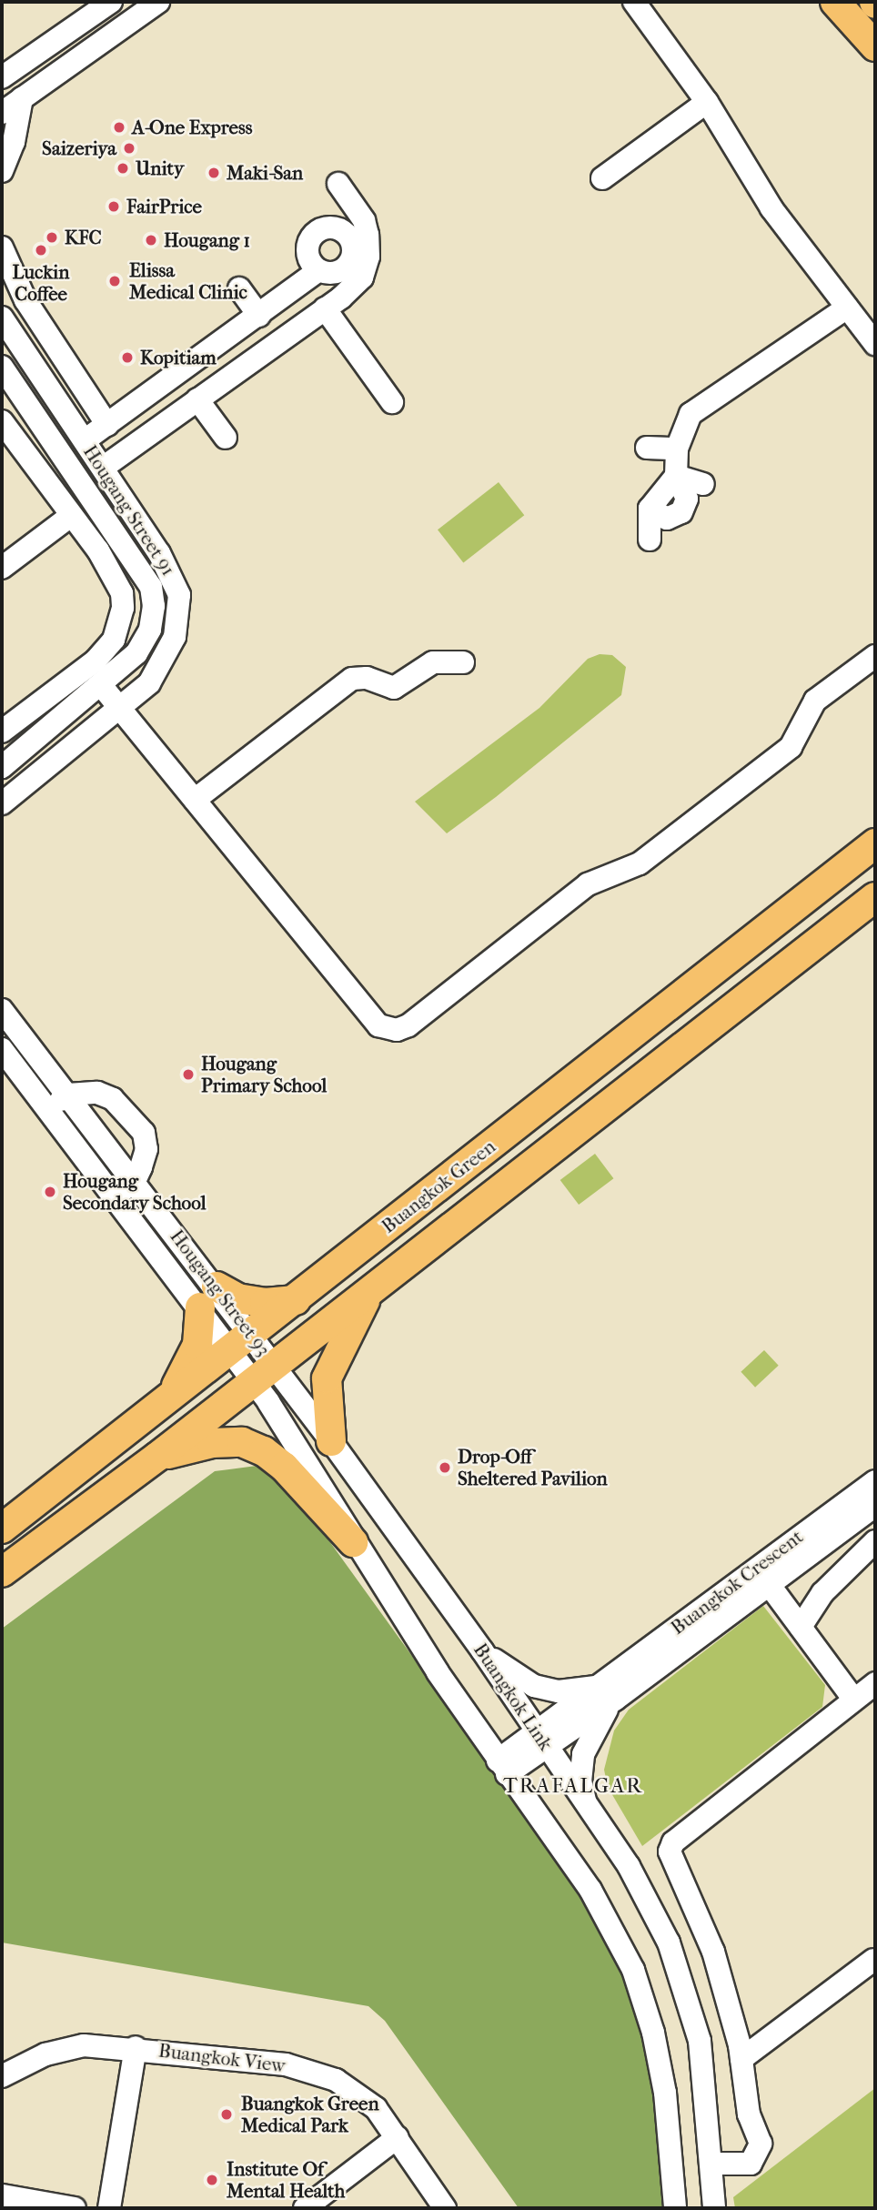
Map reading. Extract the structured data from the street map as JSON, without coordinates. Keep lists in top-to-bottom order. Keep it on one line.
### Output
{"streets":{"main road":["Buangkok Green"],"street":["Hougang Street 91","Hougang Street 93","Buangkok Crescent","Buangkok Link","Buangkok View"]},"crossings":[["Buangkok Green","Hougang Street 93"],["Buangkok Green","Buangkok Link"],["Hougang Street 93","Buangkok Link"],["Buangkok Crescent","Buangkok Link"]],"districts":["TRAFALGAR"],"places":["A-One Express","Saizeriya","Unity","Maki-San","FairPrice","KFC","Hougang 1","Luckin Coffee","Elissa Medical Clinic","Kopitiam","Hougang Primary School","Hougang Secondary School","Drop-Off Sheltered Pavilion","Buangkok Green Medical Park","Institute Of Mental Health"]}
